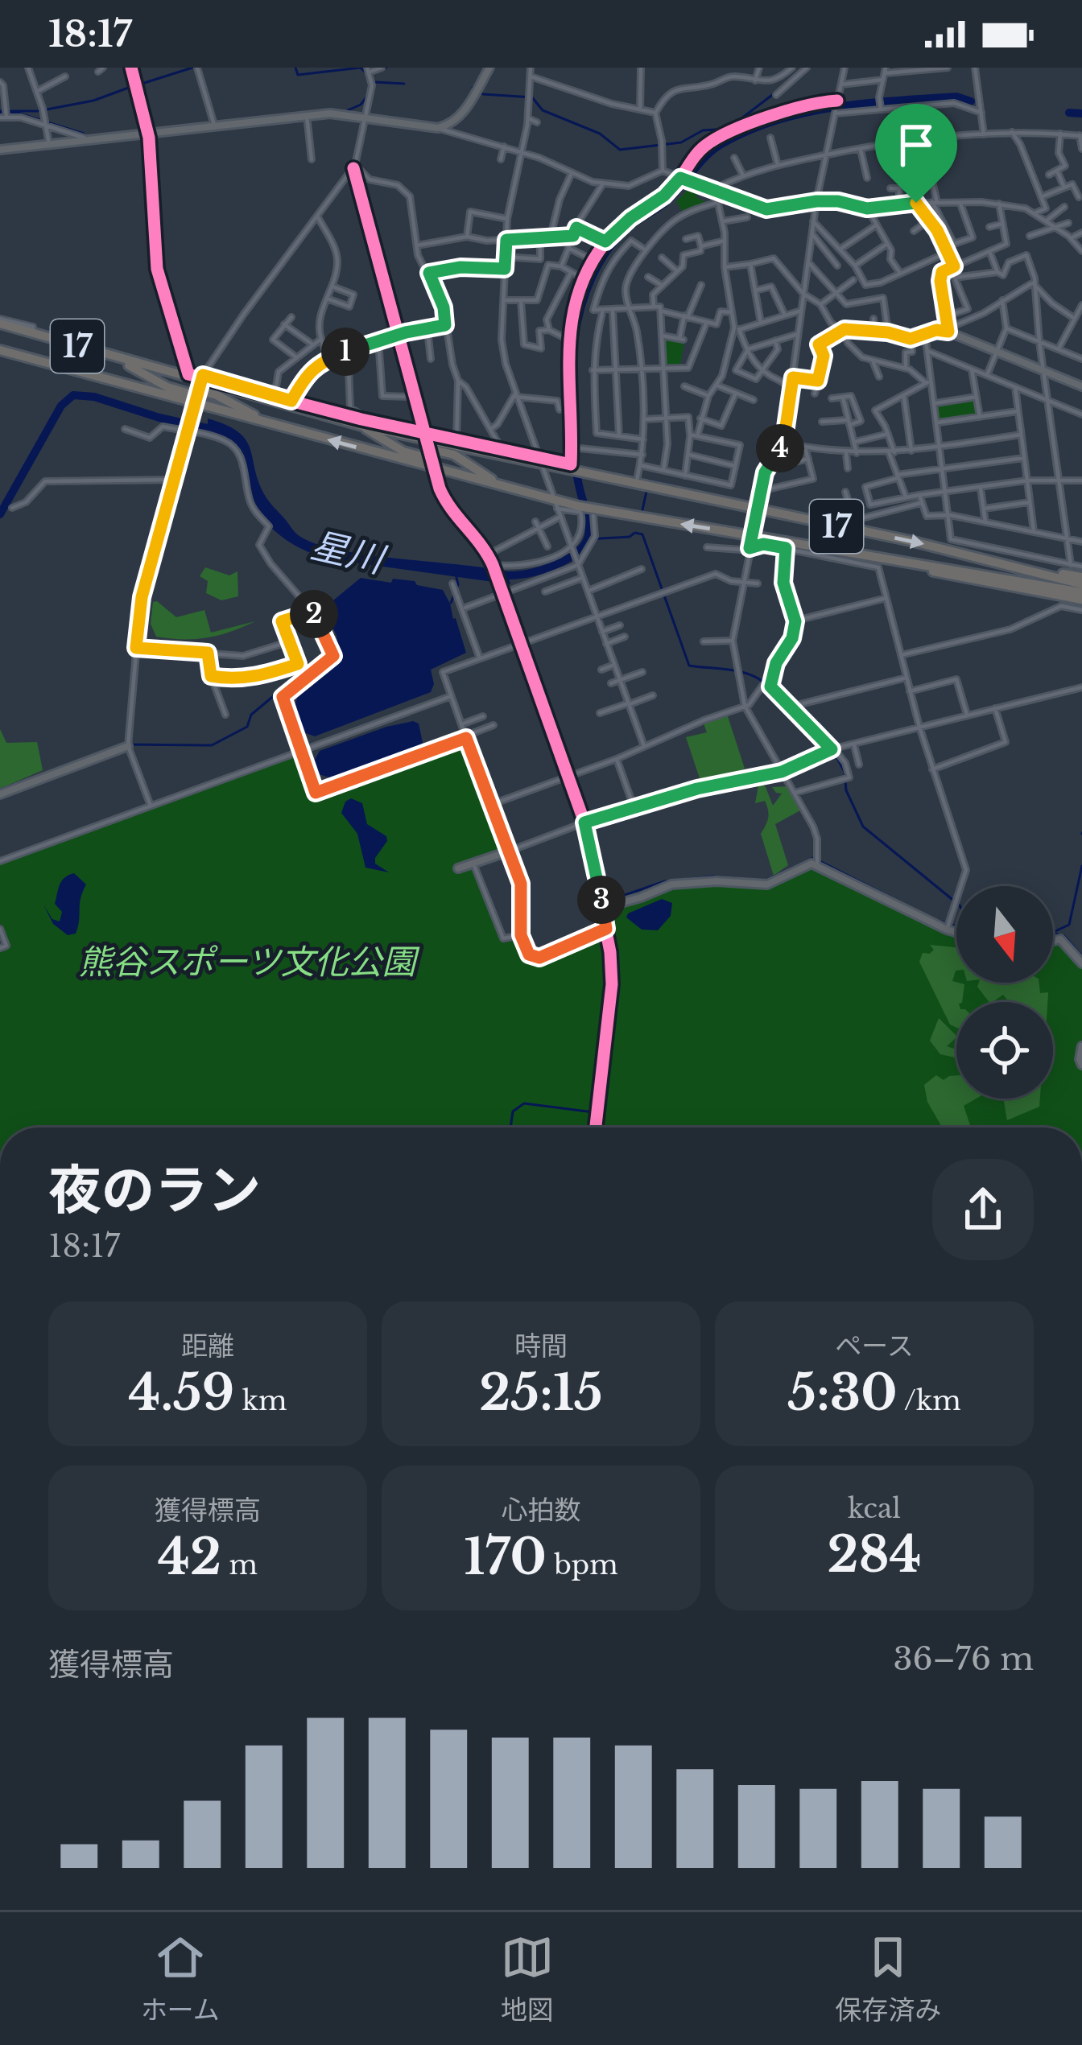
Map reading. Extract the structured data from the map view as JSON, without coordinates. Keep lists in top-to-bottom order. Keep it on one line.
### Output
{"streets":{"highway":["17"]},"water":["星川"],"parks":["熊谷スポーツ文化公園"],"north":"bottom","page":{"status":"18:17","pins":["1","4","2","3"],"heading":["夜のラン","18:17"],"stats":[["距離","4.59 km"],["時間","25:15"],["ペース","5:30 /km"],["獲得標高","42 m"],["心拍数","170 bpm"],["kcal","284"]],"chart":["獲得標高","36–76 m"],"tabs":["ホーム","地図","保存済み"]}}
